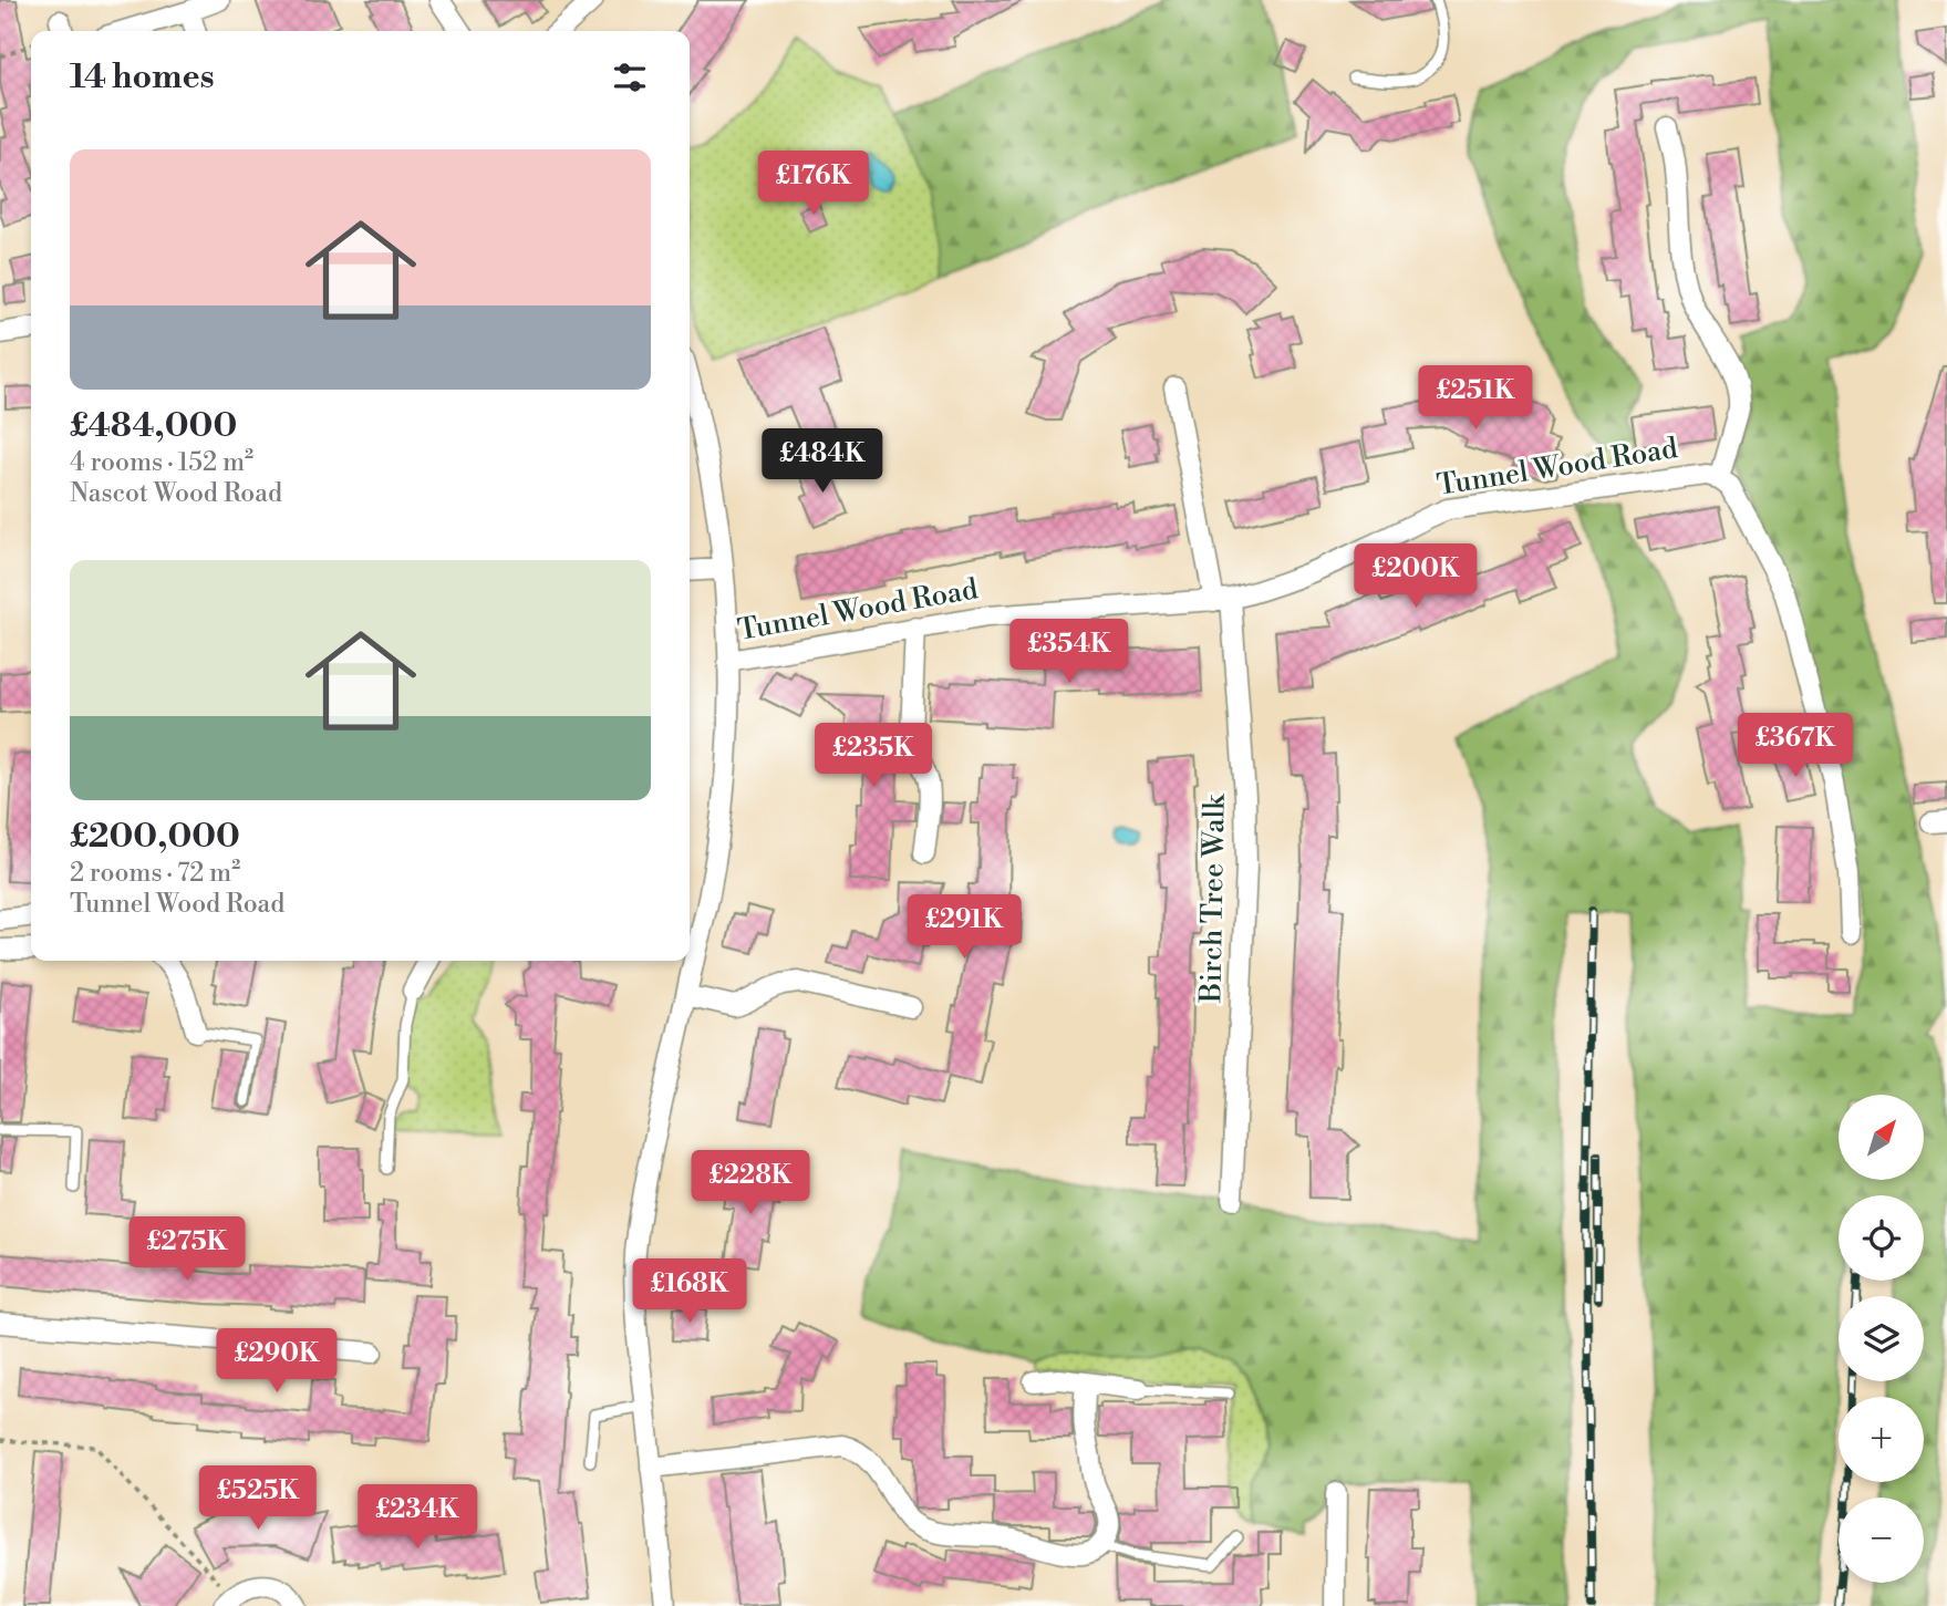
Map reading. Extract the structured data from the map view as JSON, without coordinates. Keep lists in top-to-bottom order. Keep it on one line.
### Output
{"streets":{"street":["Tunnel Wood Road","Birch Tree Walk"]},"crossings":[["Tunnel Wood Road","Birch Tree Walk"]],"north":"top right","page":{"heading":"14 homes","list":[{"name":"£484,000","note":"4 rooms · 152 m² · Nascot Wood Road"},{"name":"£200,000","note":"2 rooms · 72 m² · Tunnel Wood Road"}],"price":["£176K","£251K","£484K","£200K","£354K","£367K","£235K","£291K","£228K","£275K","£168K","£290K","£525K","£234K"],"map_buttons":["+","−"]}}
